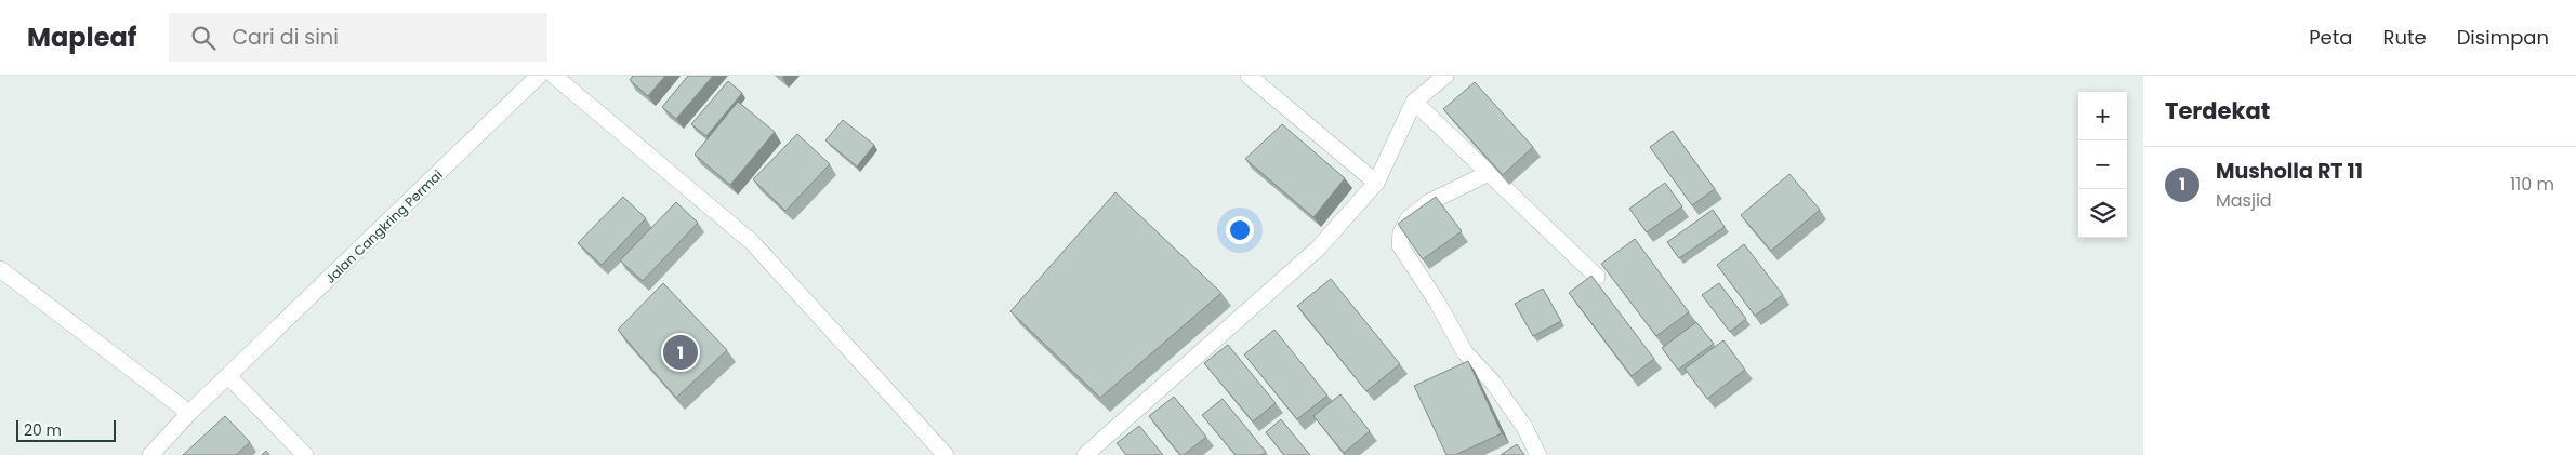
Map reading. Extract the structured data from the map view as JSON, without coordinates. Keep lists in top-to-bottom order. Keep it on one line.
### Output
{"streets":{"street":["Jalan Cangkring Permai"]},"scale_bar":"20 m","page":{"header":"Mapleaf","search":"Cari di sini","nav":["Peta","Rute","Disimpan"],"heading":"Terdekat","map_buttons":["+","−"],"list":[{"mark":"1","name":"Musholla RT 11","note":"Masjid","value":"110 m"}],"pins":"1","scale":"20 m"}}
